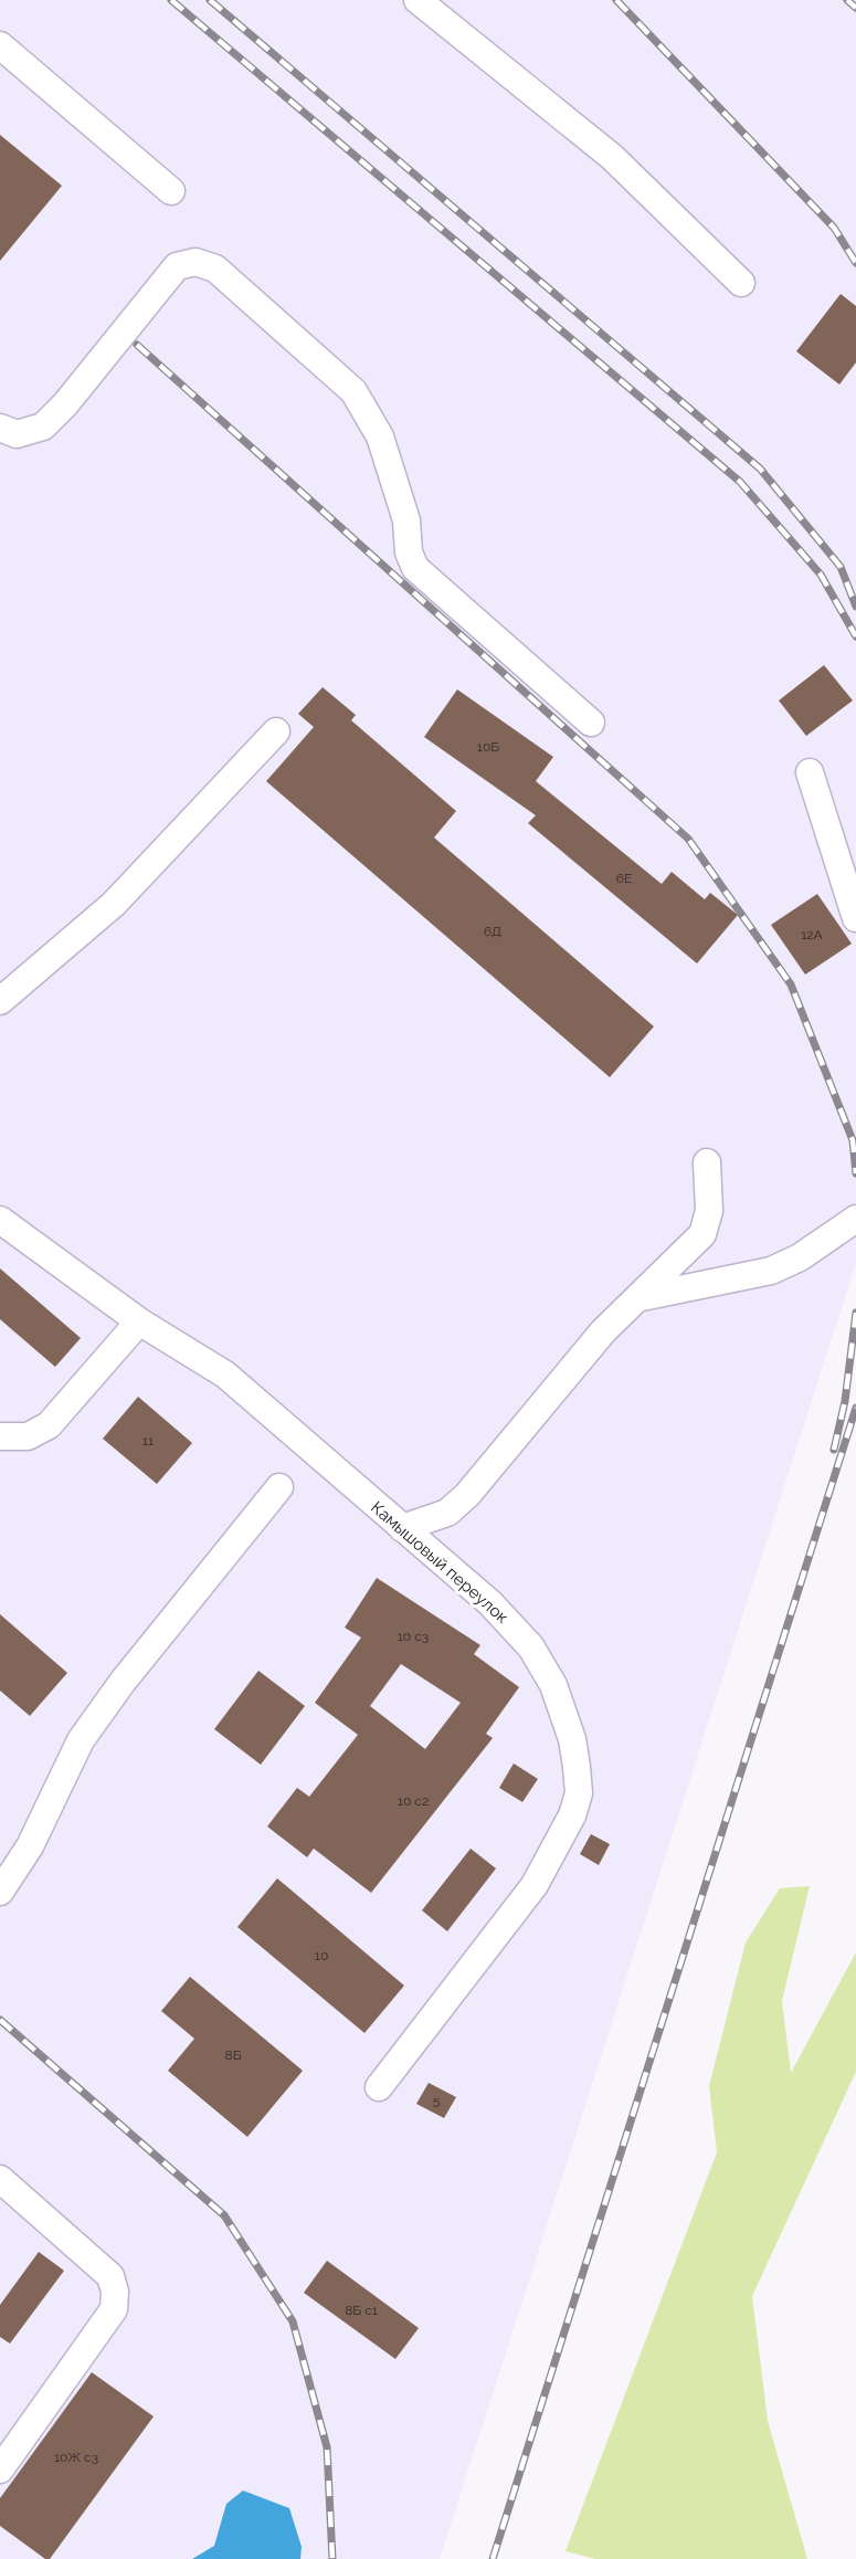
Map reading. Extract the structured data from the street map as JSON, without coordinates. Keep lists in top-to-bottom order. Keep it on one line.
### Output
{"streets":{"lane":["Камышовый переулок"]},"house_numbers":["10Б","6Е","6Д","12А","11","10 с3","10 с2","10","8Б","5","8Б с1","10Ж с3"]}
